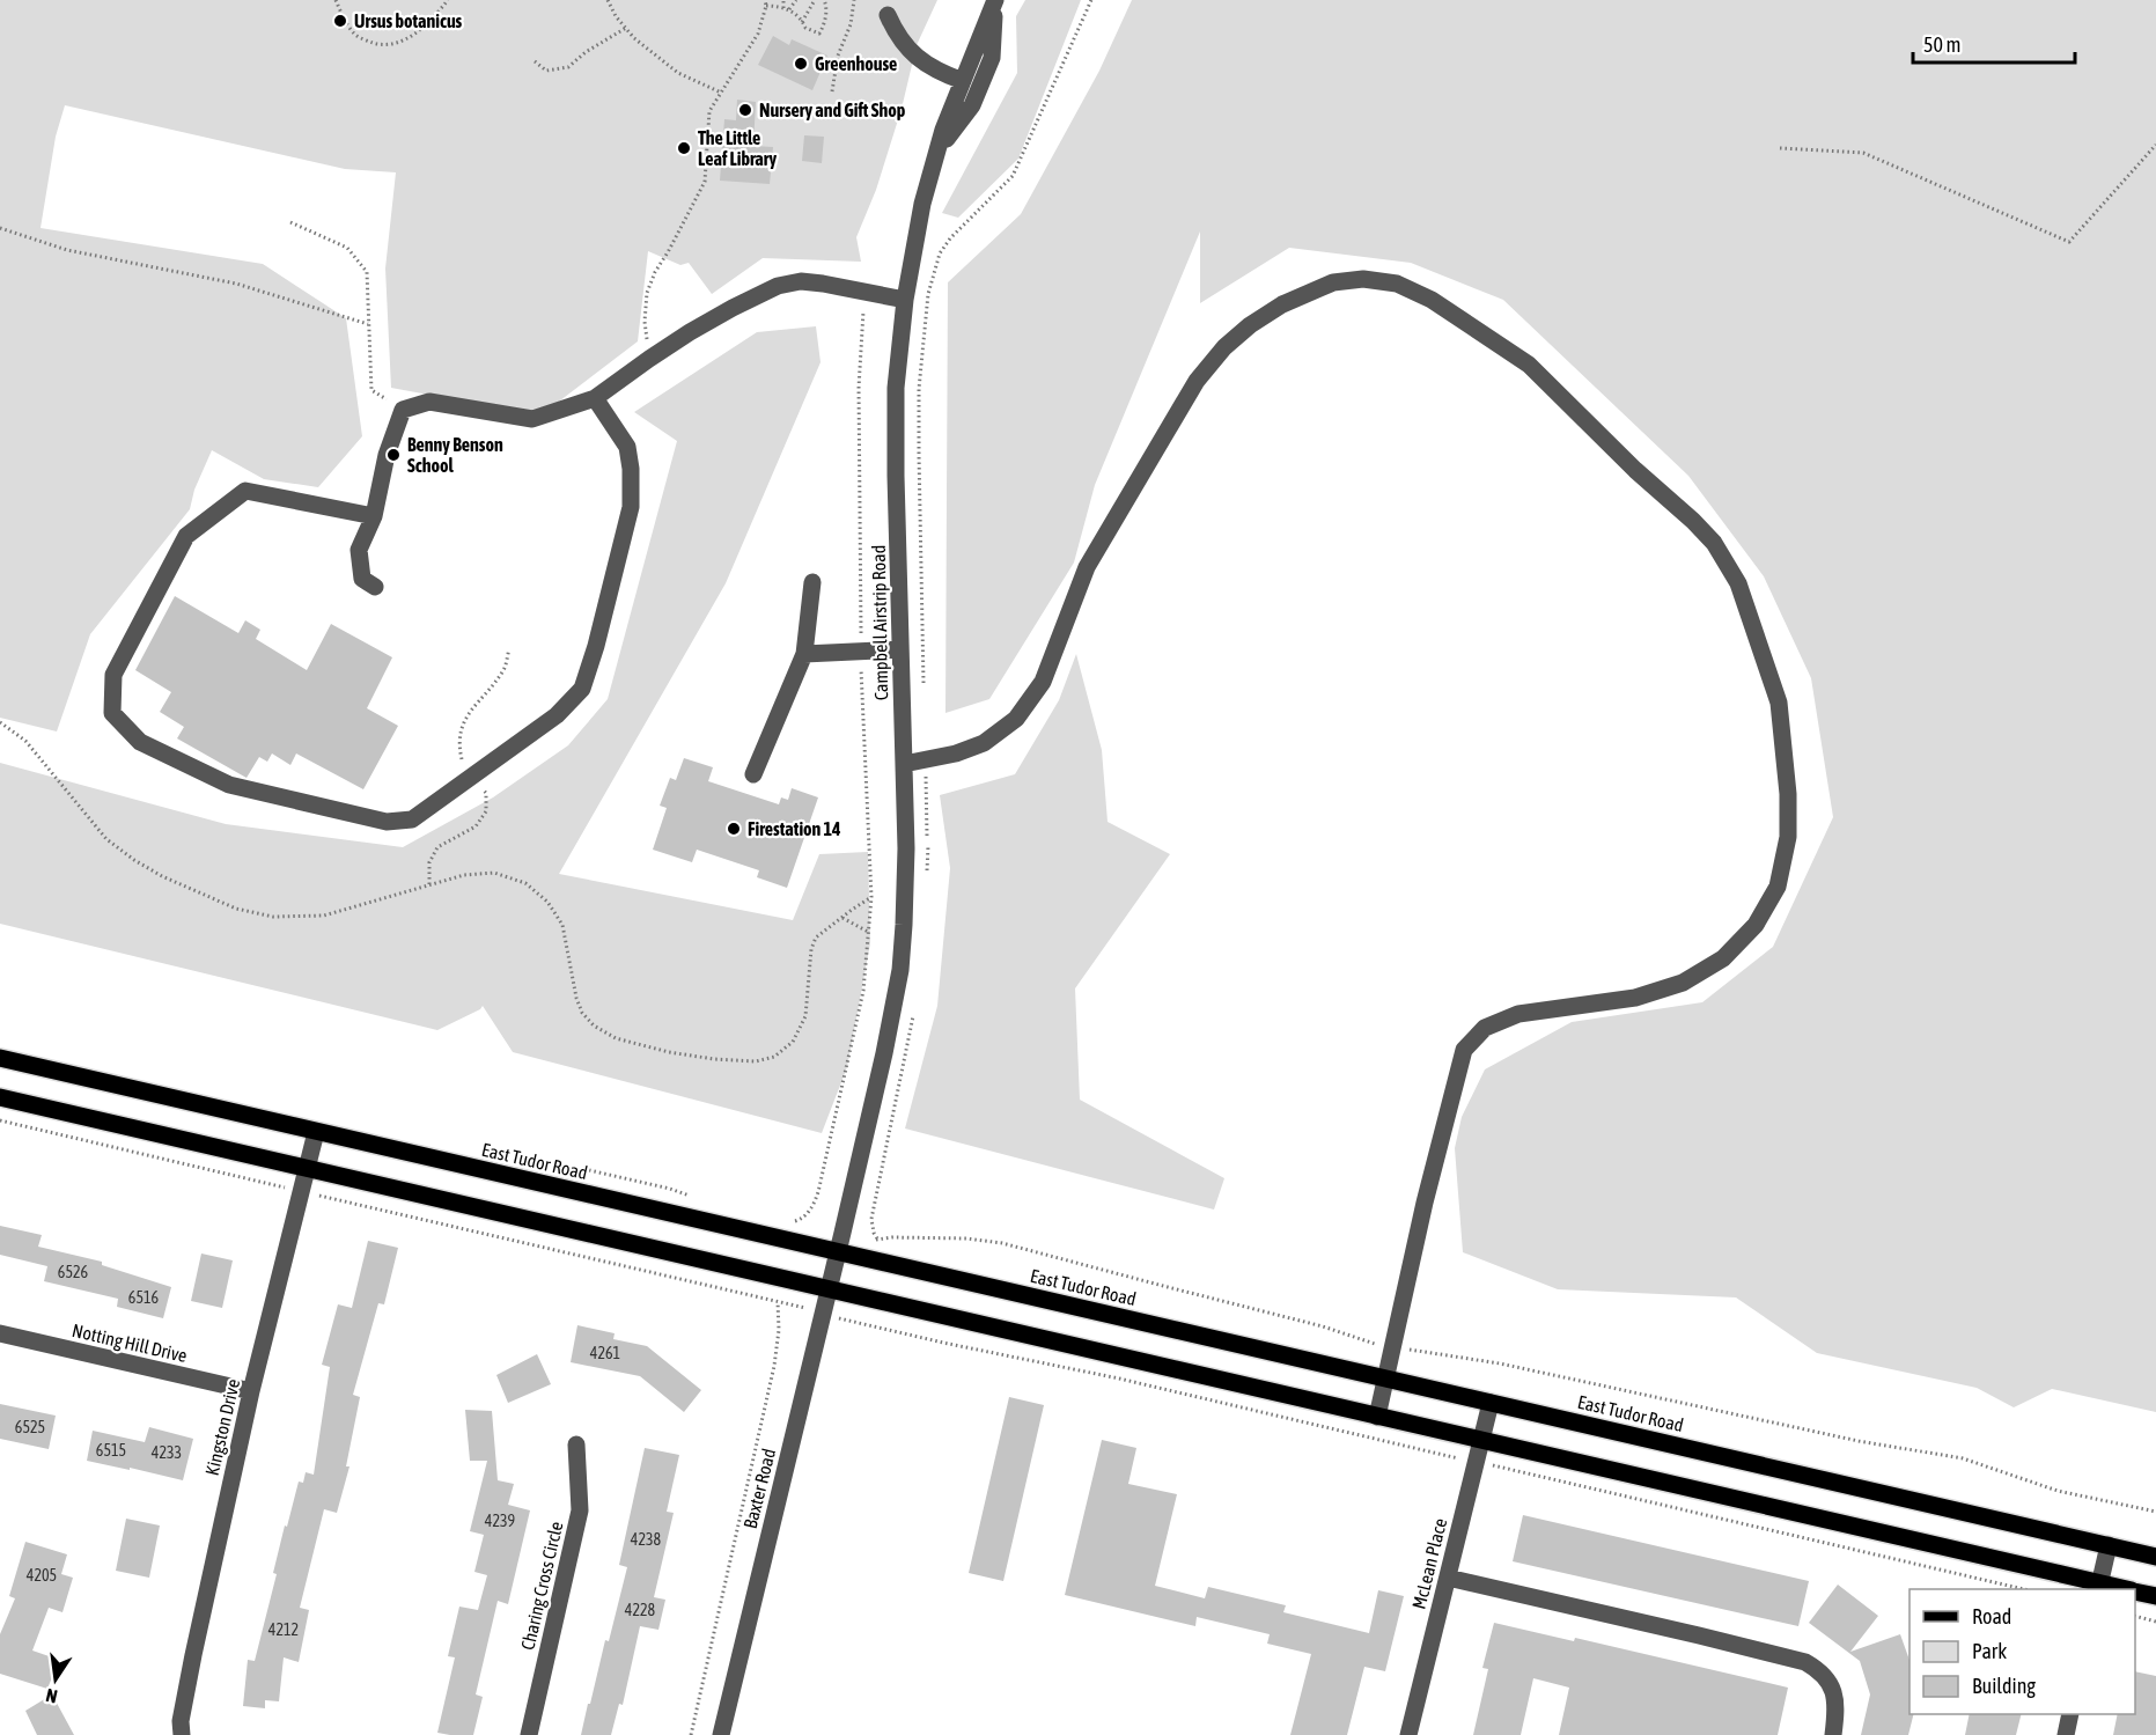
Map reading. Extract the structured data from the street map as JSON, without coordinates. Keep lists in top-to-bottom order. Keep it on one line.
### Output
{"streets":{"main road":["East Tudor Road"],"street":["Campbell Airstrip Road","Notting Hill Drive","Kingston Drive","Baxter Road","McLean Place","Charing Cross Circle"]},"crossings":[["Campbell Airstrip Road","East Tudor Road"],["Campbell Airstrip Road","Baxter Road"],["East Tudor Road","Kingston Drive"],["East Tudor Road","Baxter Road"],["East Tudor Road","McLean Place"],["Notting Hill Drive","Kingston Drive"]],"places":["Ursus botanicus","Greenhouse","Nursery and Gift Shop","The Little Leaf Library","Benny Benson School","Firestation 14"],"house_numbers":["6526","6516","4261","6525","6515","4233","4239","4238","4205","4228","4212"],"legend":["Road","Park","Building"],"scale_bar":"50 m","north":"bottom"}
